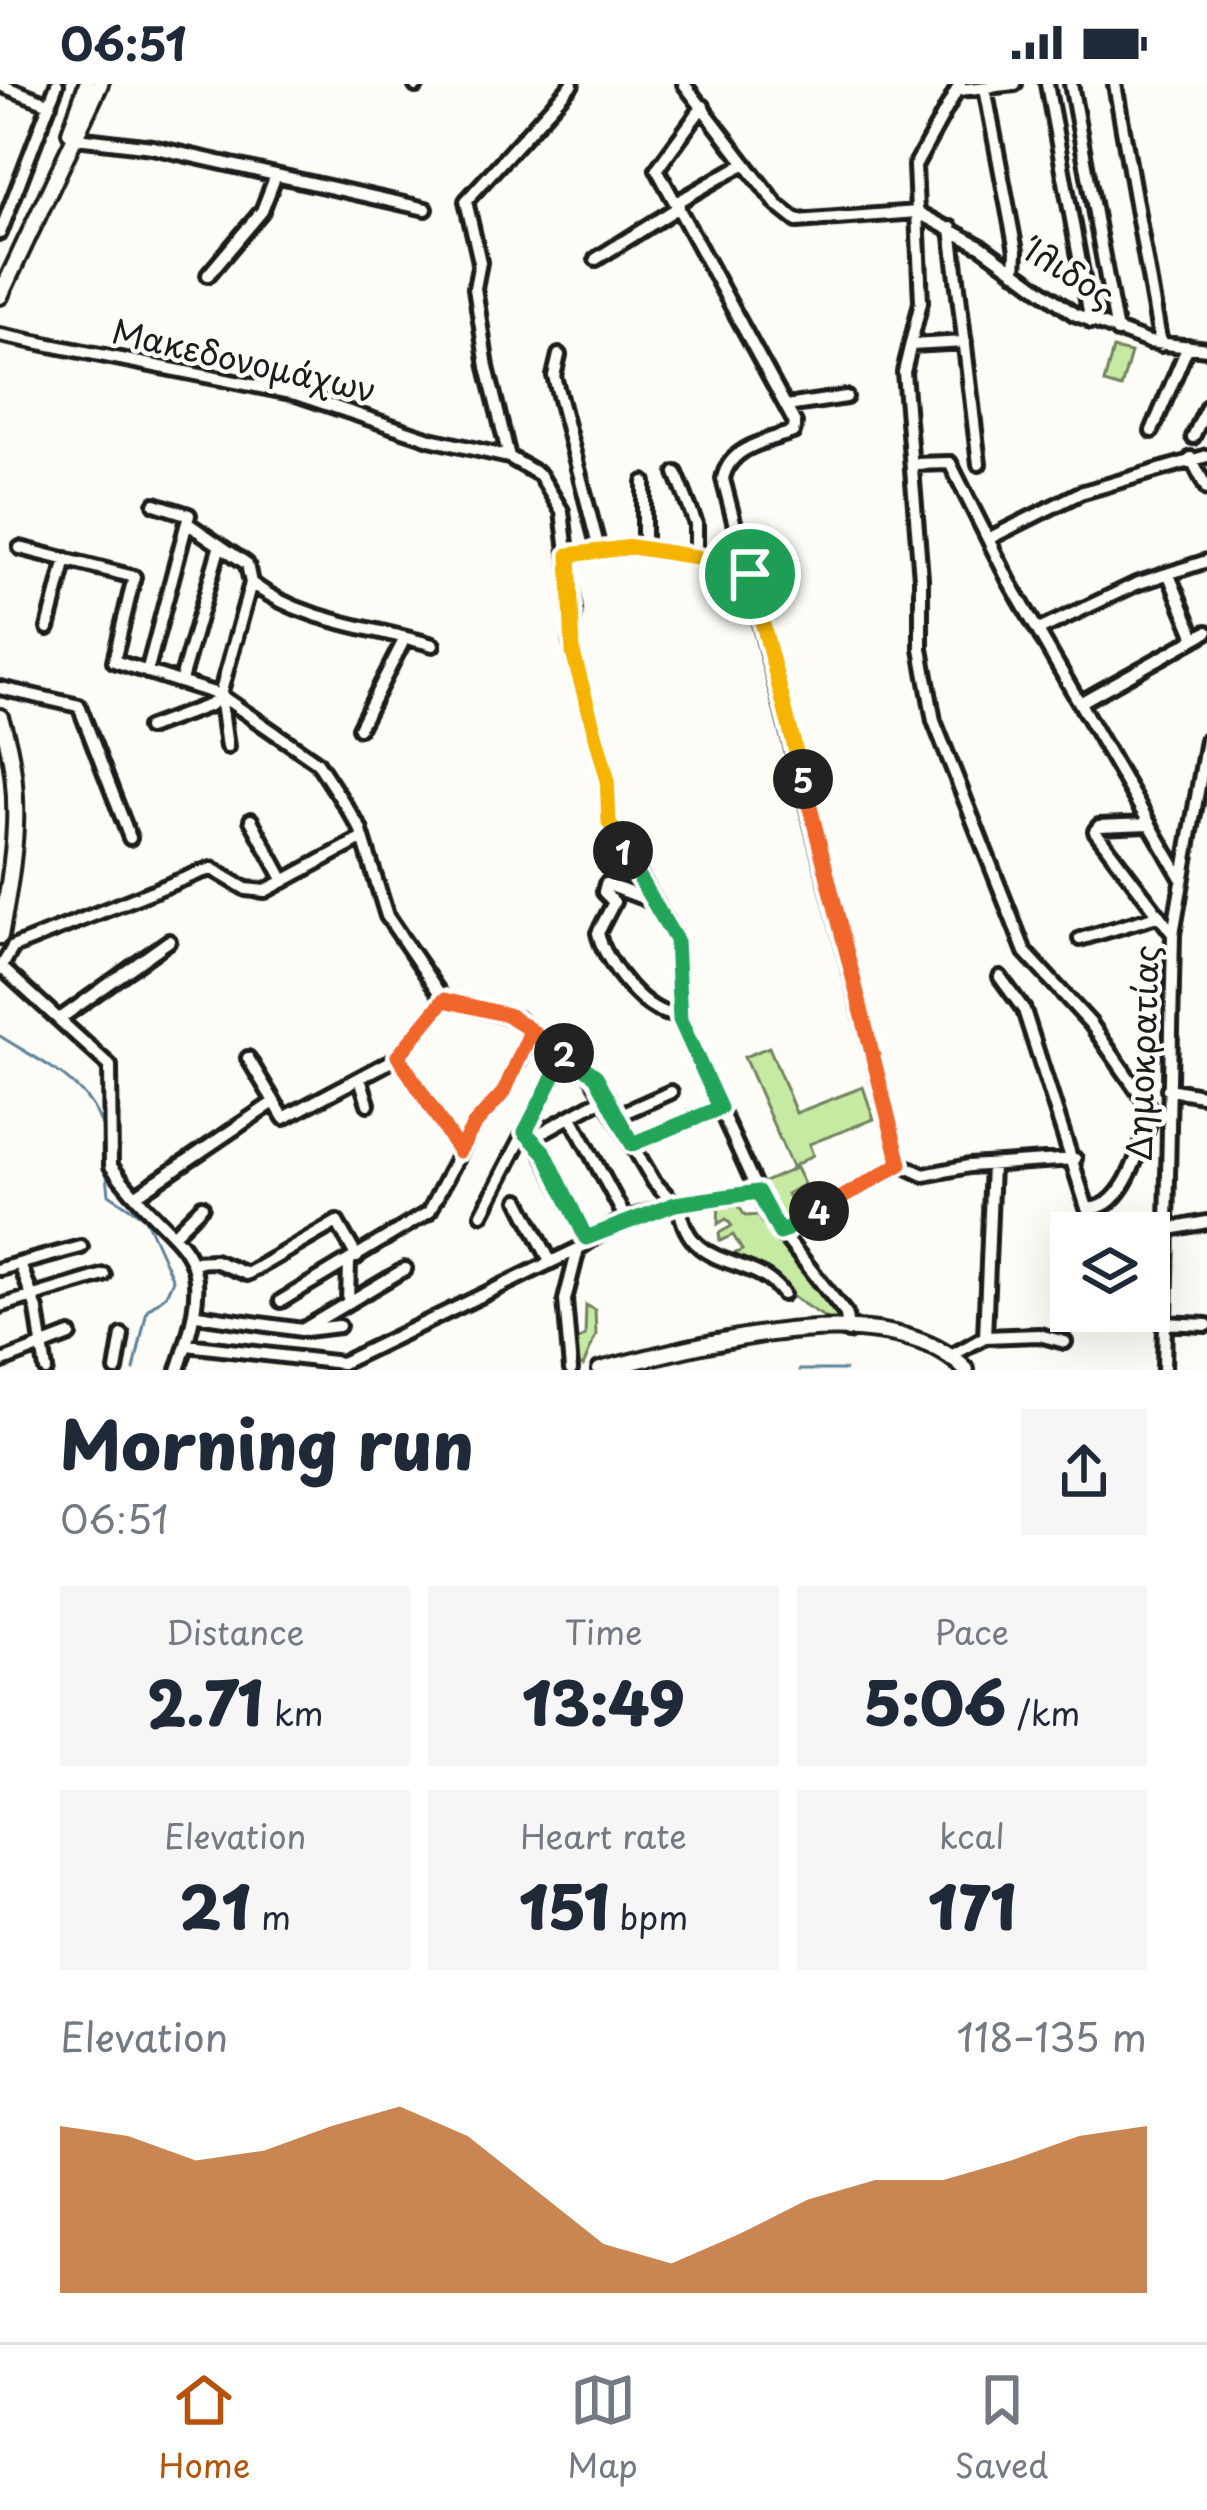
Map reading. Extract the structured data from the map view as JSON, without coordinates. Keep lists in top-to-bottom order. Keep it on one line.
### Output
{"streets":{"street":["Ίλιδος","Μακεδονομάχων","Δημοκρατίας"]},"page":{"status":"06:51","pins":["5","1","2","4"],"heading":["Morning run","06:51"],"stats":[["Distance","2.71 km"],["Time","13:49"],["Pace","5:06 /km"],["Elevation","21 m"],["Heart rate","151 bpm"],["kcal","171"]],"chart":["Elevation","118–135 m"],"tabs":["Home","Map","Saved"]}}
